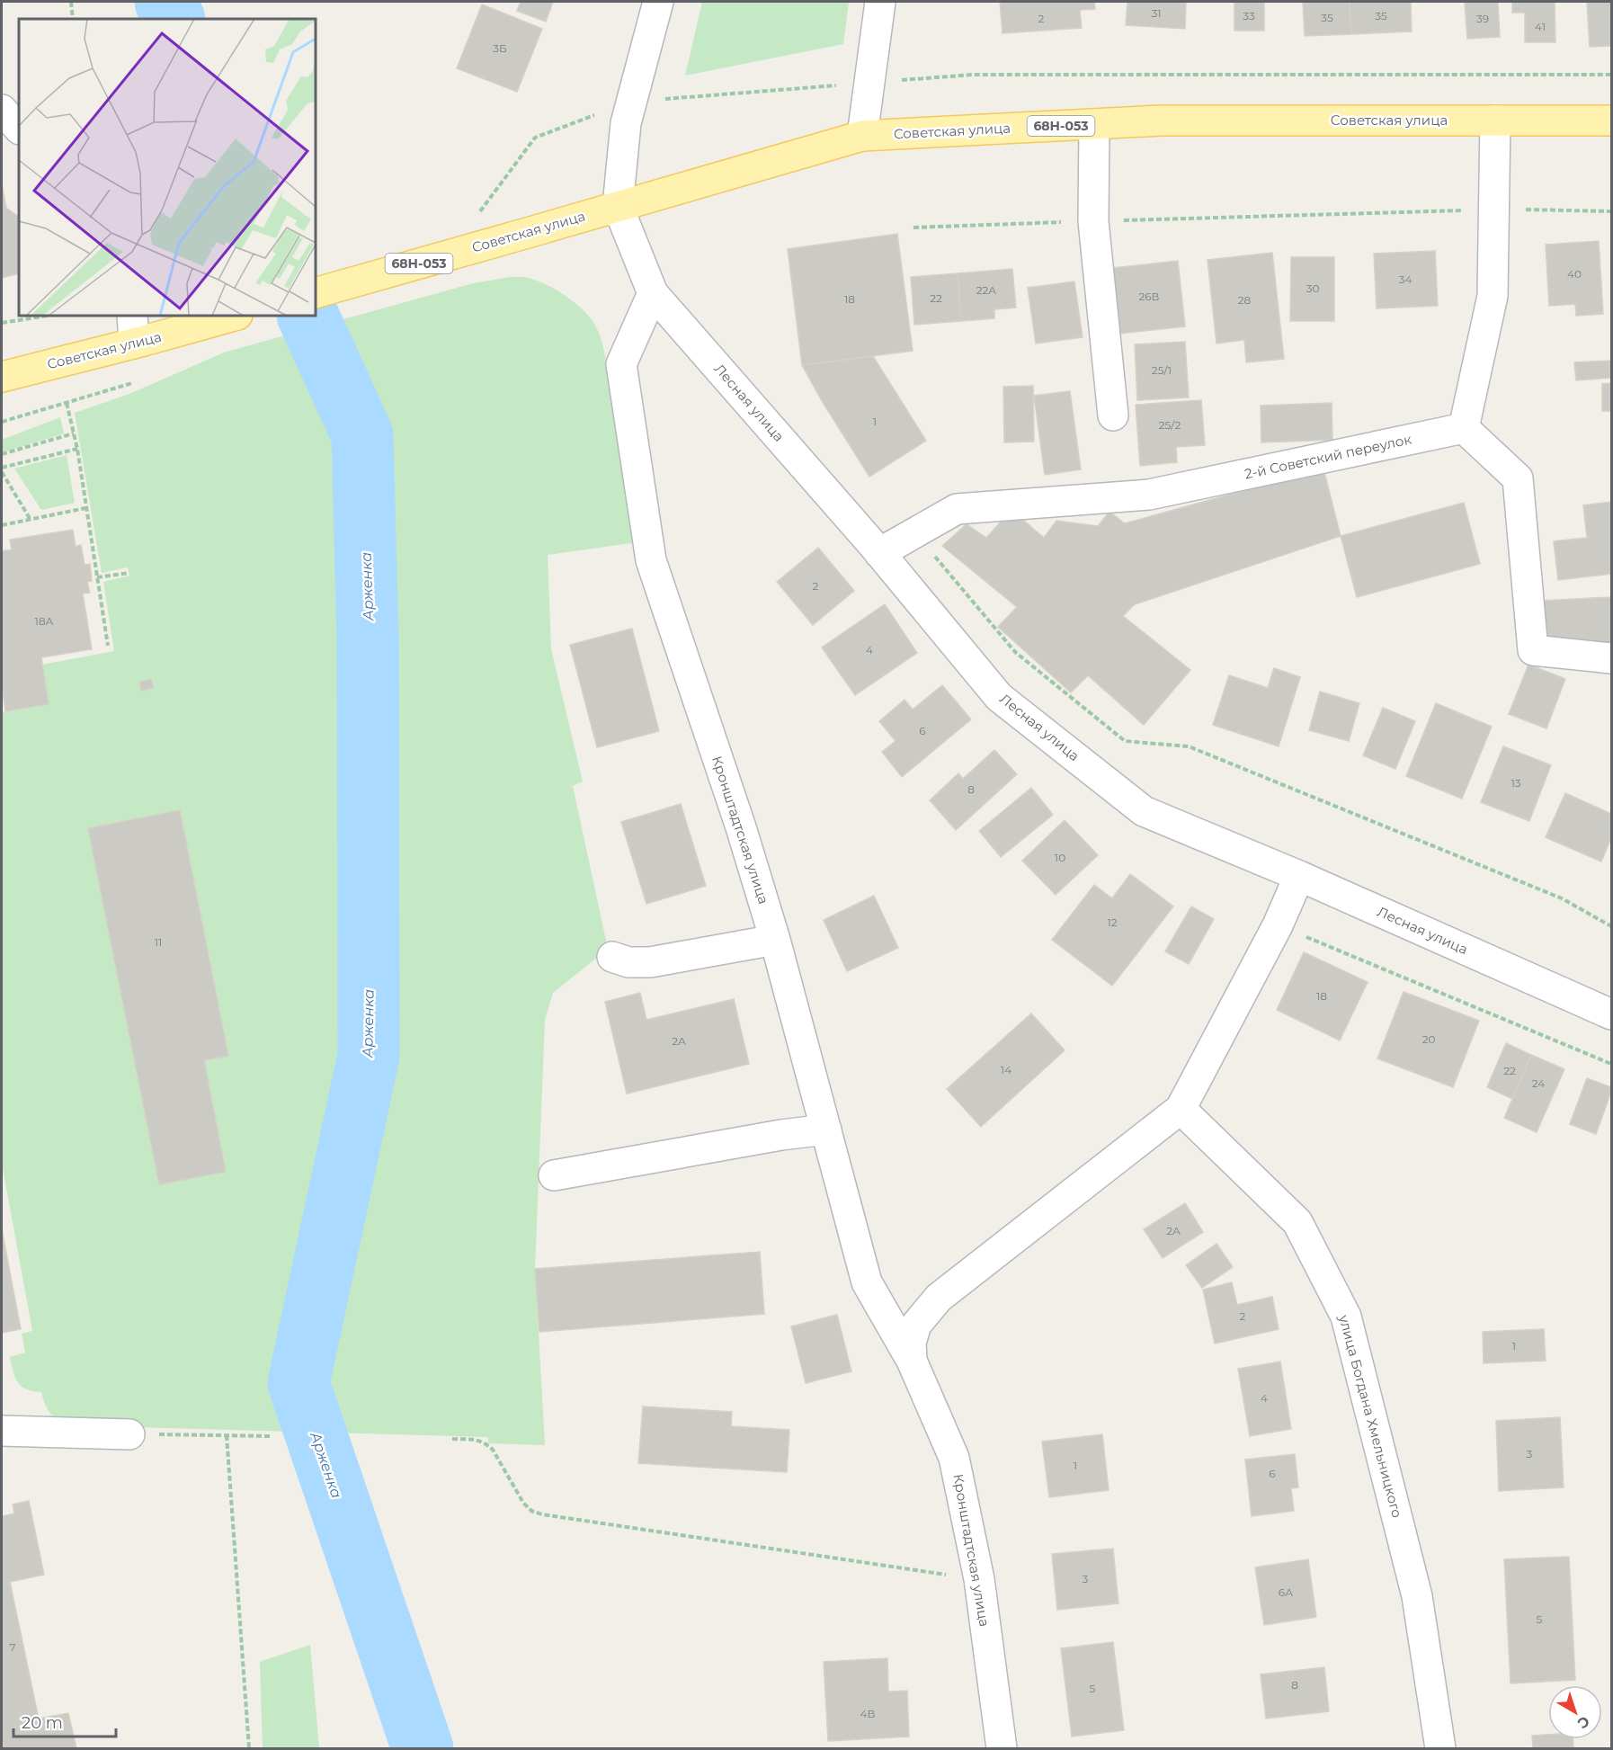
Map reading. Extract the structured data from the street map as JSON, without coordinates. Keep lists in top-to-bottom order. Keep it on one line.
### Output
{"streets":{"main road":["Советская улица","68Н-053"],"street":["Лесная улица","2-й Советский переулок","Кронштадтская улица","улица Богдана Хмельницкого"]},"crossings":[["Советская улица","Лесная улица"],["Лесная улица","2-й Советский переулок"],["Лесная улица","Кронштадтская улица"]],"water":["Арженка"],"house_numbers":["31","33","35","35","2","39","41","3Б","40","34","30","22А","26В","22","18","28","25/1","1","25/2","2","18А","4","6","13","8","10","12","11","18","20","2А","14","22","24","2А","2","1","4","3","1","6","3","6А","5","7","8","5","4В"],"scale_bar":"20 m","north":"bottom right"}
